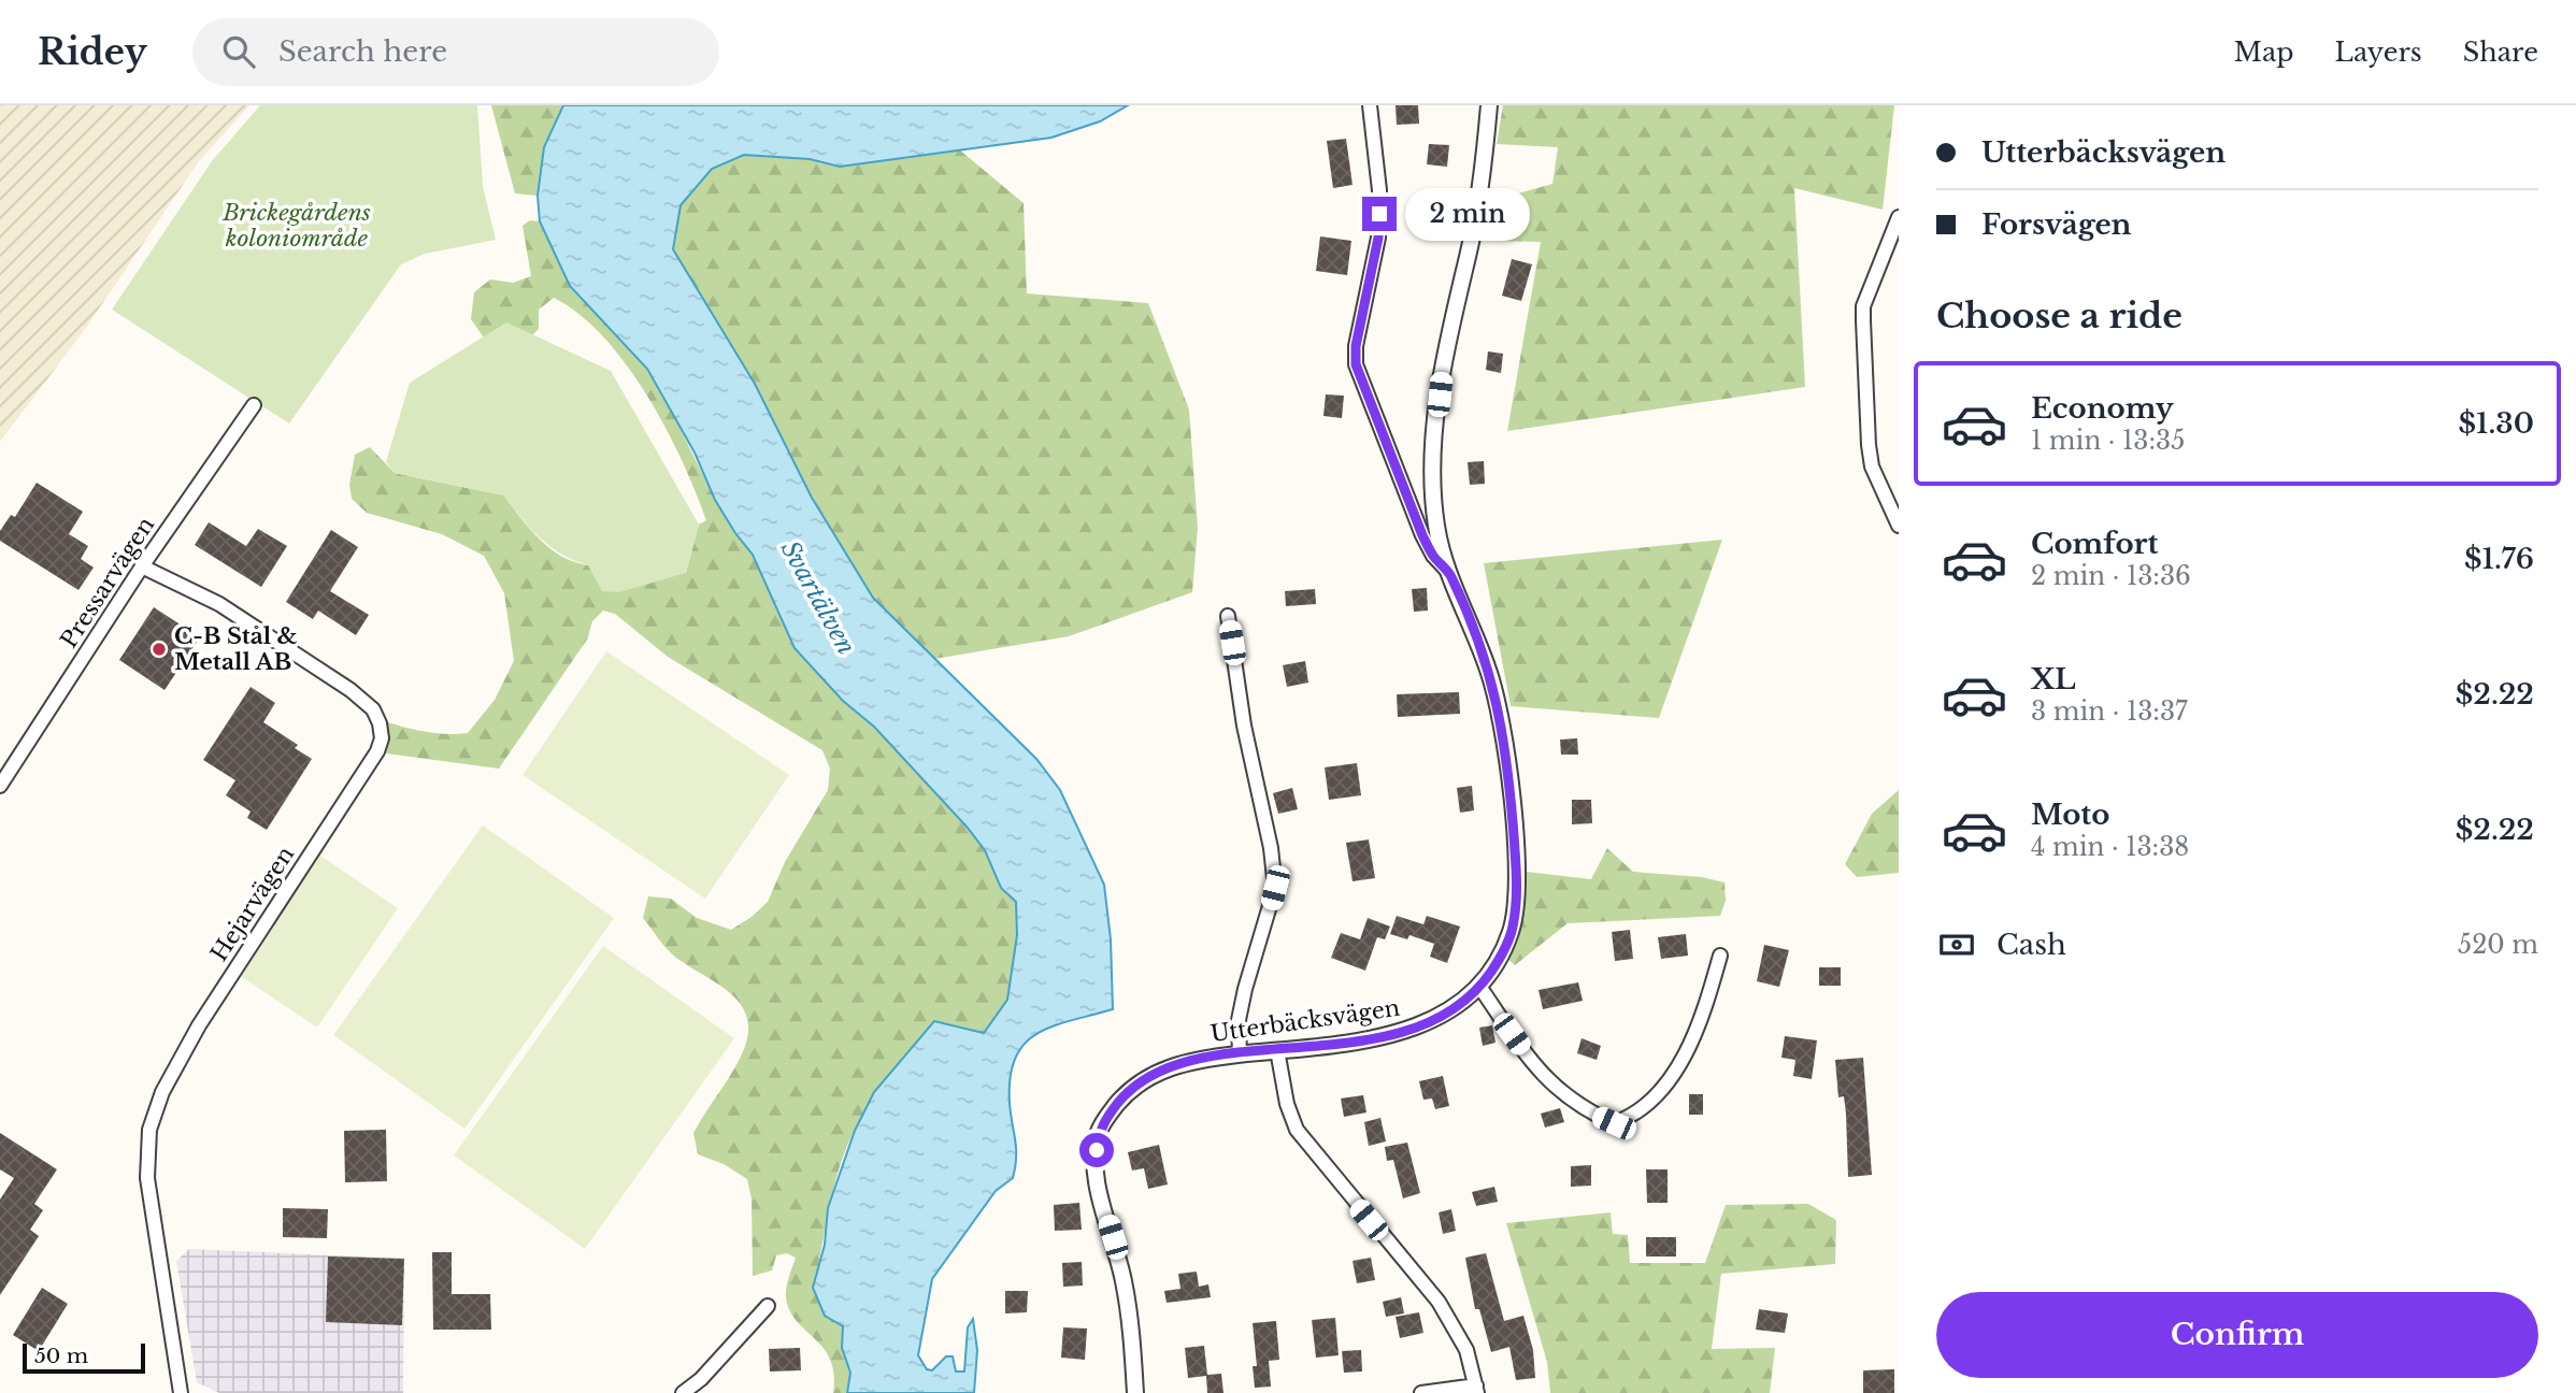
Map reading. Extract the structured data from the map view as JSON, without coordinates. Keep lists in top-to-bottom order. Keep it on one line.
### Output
{"streets":{"street":["Pressarvägen","Hejarvägen","Utterbäcksvägen"]},"crossings":[["Pressarvägen","Hejarvägen"]],"water":["Svartälven"],"parks":["Brickegårdens koloniområde"],"places":["C-B Stål & Metall AB"],"scale_bar":"50 m","page":{"header":"Ridey","search":"Search here","nav":["Map","Layers","Share"],"banner":["Utterbäcksvägen","Forsvägen"],"bubble":"2 min","heading":"Choose a ride","list":[{"name":"Economy","note":"1 min · 13:35","value":"$1.30"},{"name":"Comfort","note":"2 min · 13:36","value":"$1.76"},{"name":"XL","note":"3 min · 13:37","value":"$2.22"},{"name":"Moto","note":"4 min · 13:38","value":"$2.22"}],"pay":["Cash","520 m"],"buttons":"Confirm","scale":"50 m"}}
